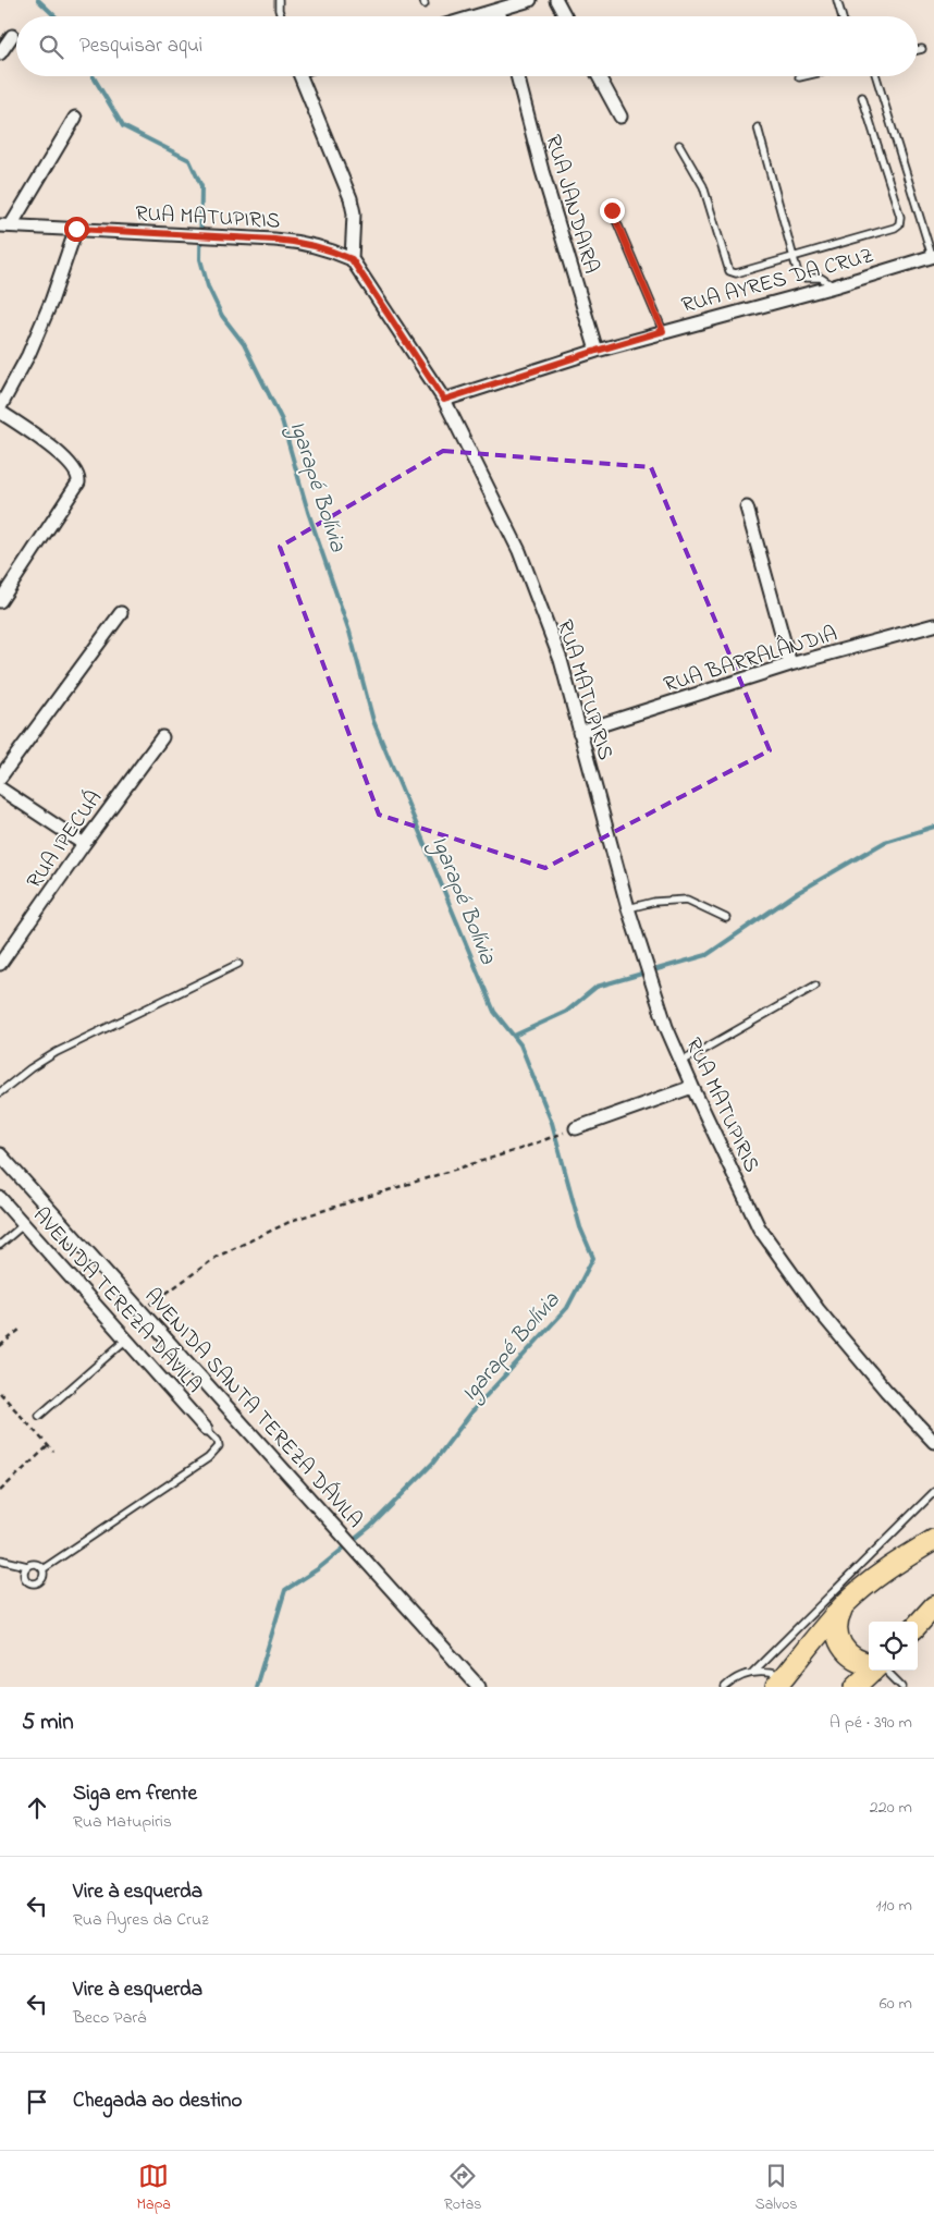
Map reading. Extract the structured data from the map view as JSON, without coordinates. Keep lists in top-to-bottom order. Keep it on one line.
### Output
{"streets":{"street":["RUA JANDAIRA","RUA MATUPIRIS","RUA AYRES DA CRUZ","RUA BARRALÂNDIA","RUA IPECUÁ","AVENIDA TEREZA DÁVILA","AVENIDA SANTA TEREZA DÁVILA"]},"crossings":[["RUA JANDAIRA","RUA AYRES DA CRUZ"],["RUA MATUPIRIS","RUA AYRES DA CRUZ"],["RUA MATUPIRIS","RUA BARRALÂNDIA"]],"water":["Igarapé Bolívia"],"page":{"search":"Pesquisar aqui","heading":["5 min","A pé · 390 m"],"list":[["Siga em frente","Rua Matupiris","220 m"],["Vire à esquerda","Rua Ayres da Cruz","110 m"],["Vire à esquerda","Beco Pará","60 m"],"Chegada ao destino"],"nav":["Mapa","Rotas","Salvos"]}}
